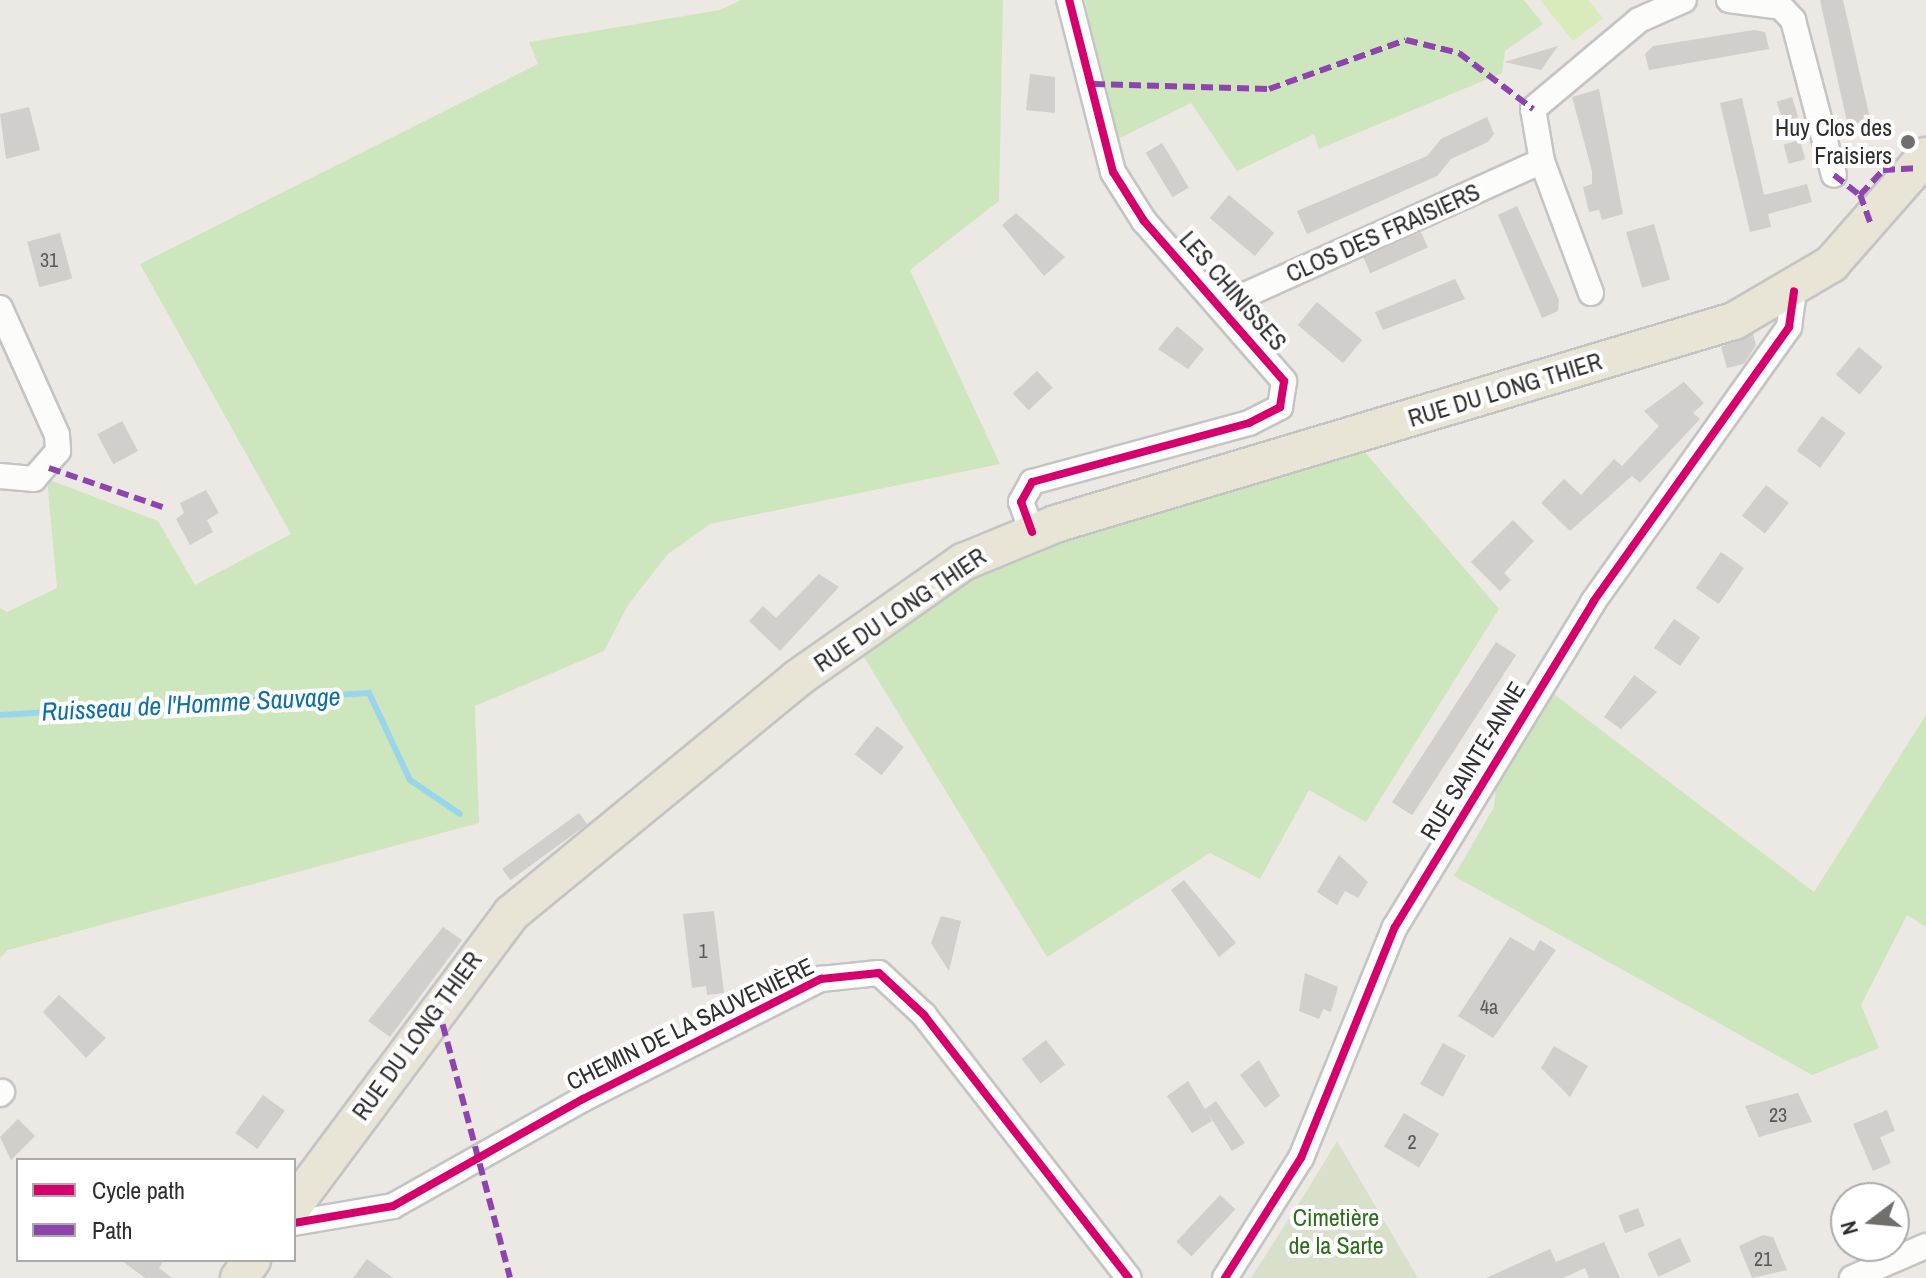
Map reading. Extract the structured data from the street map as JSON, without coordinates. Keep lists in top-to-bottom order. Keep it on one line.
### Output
{"streets":{"main road":["RUE DU LONG THIER"],"street":["CLOS DES FRAISIERS","LES CHINISSES","RUE SAINTE-ANNE","CHEMIN DE LA SAUVENIÈRE"]},"crossings":[["CLOS DES FRAISIERS","LES CHINISSES"],["LES CHINISSES","RUE DU LONG THIER"],["RUE DU LONG THIER","RUE SAINTE-ANNE"]],"water":["Ruisseau de l'Homme Sauvage"],"parks":["Cimetière de la Sarte"],"places":["Huy Clos des Fraisiers"],"house_numbers":["31","1","4a","23","2","21"],"legend":["Cycle path","Path"],"north":"left"}
